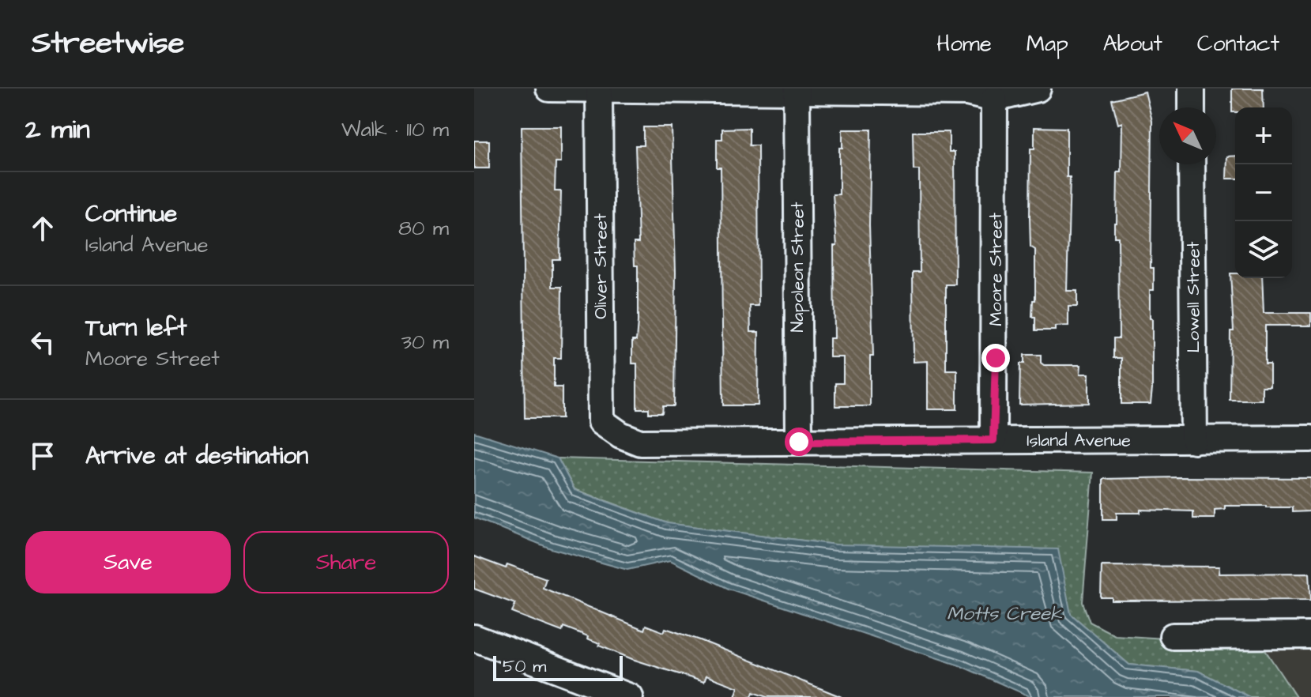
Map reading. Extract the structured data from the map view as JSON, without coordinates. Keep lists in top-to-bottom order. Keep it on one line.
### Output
{"streets":{"street":["Oliver Street","Napoleon Street","Moore Street","Lowell Street","Island Avenue"]},"crossings":[["Oliver Street","Island Avenue"],["Napoleon Street","Island Avenue"],["Moore Street","Island Avenue"],["Lowell Street","Island Avenue"]],"water":["Motts Creek"],"scale_bar":"50 m","north":"top left","page":{"header":"Streetwise","nav":["Home","Map","About","Contact"],"heading":["2 min","Walk · 110 m"],"map_buttons":["+","−"],"list":[["Continue","Island Avenue","80 m"],["Turn left","Moore Street","30 m"],"Arrive at destination"],"buttons":["Save","Share"],"scale":"50 m"}}
